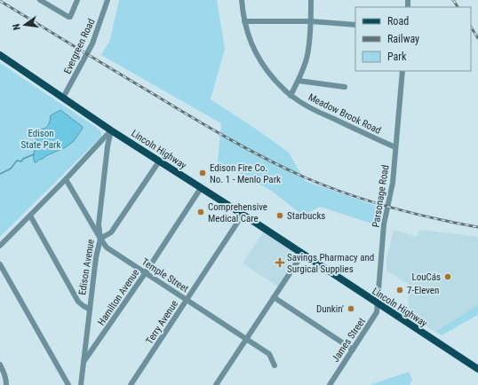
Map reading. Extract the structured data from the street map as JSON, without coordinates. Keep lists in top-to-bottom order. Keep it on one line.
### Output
{"streets":{"main road":["Lincoln Highway"],"street":["Evergreen Road","Meadow Brook Road","Parsonage Road","Edison Avenue","Temple Street","Hamilton Avenue","Terry Avenue","James Street"]},"crossings":[["Evergreen Road","Lincoln Highway"],["Meadow Brook Road","Parsonage Road"],["Lincoln Highway","Parsonage Road"],["Lincoln Highway","Edison Avenue"],["Lincoln Highway","Hamilton Avenue"],["Lincoln Highway","Terry Avenue"],["Lincoln Highway","James Street"],["Parsonage Road","James Street"],["Edison Avenue","Temple Street"],["Edison Avenue","Hamilton Avenue"],["Temple Street","Hamilton Avenue"],["Temple Street","Terry Avenue"]],"parks":["Edison State Park"],"places":{"other":["Edison Fire Co. No. 1 - Menlo Park","Comprehensive Medical Care","Starbucks","LouCás","7-Eleven","Dunkin'"],"health":["Savings Pharmacy and Surgical Supplies"]},"legend":["Road","Railway","Park"],"north":"left"}
